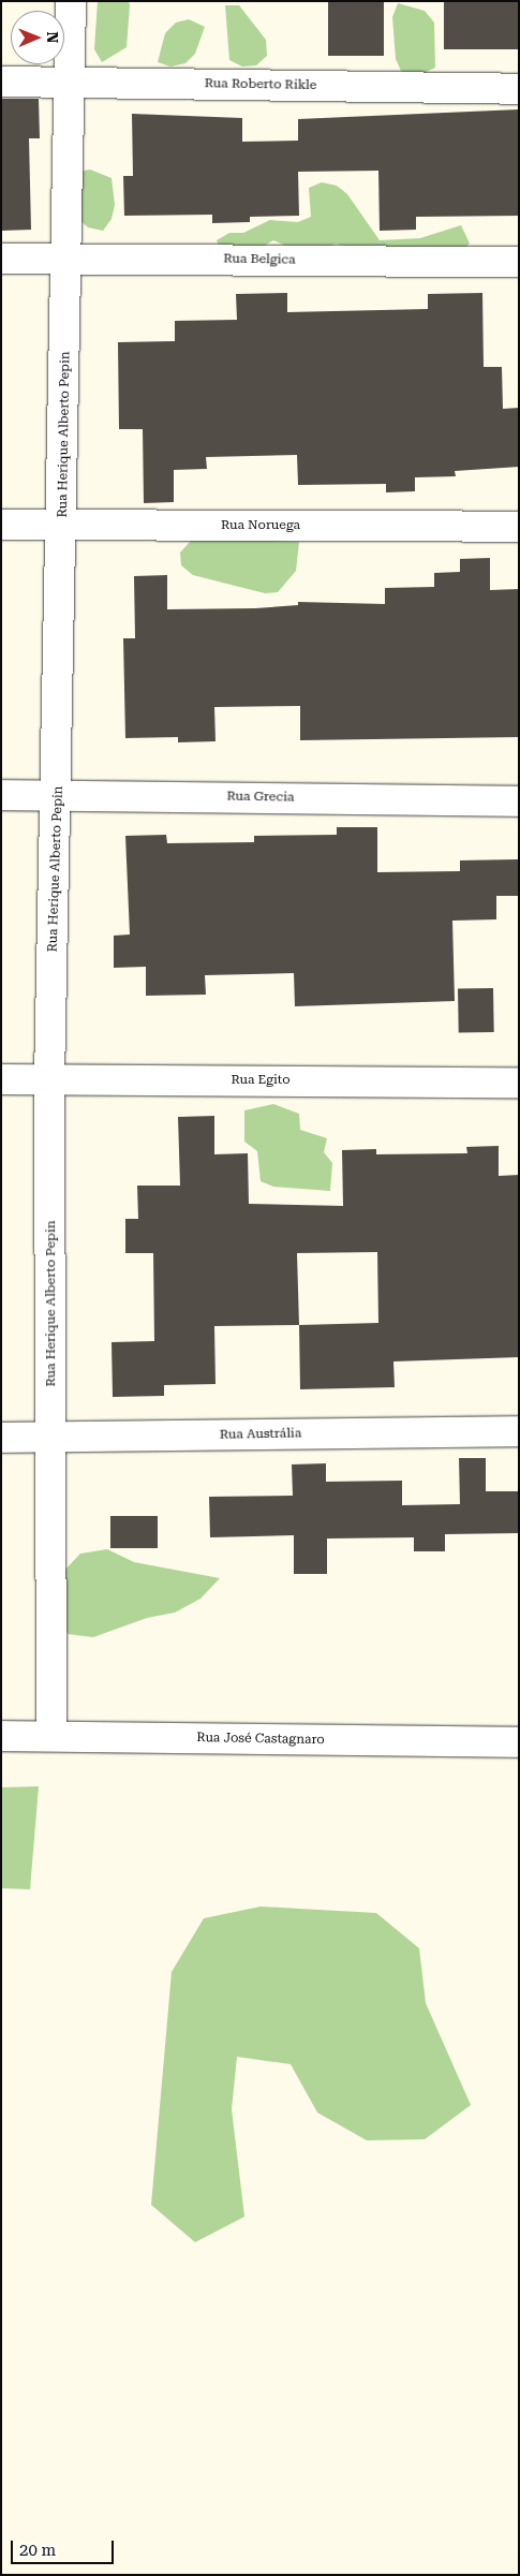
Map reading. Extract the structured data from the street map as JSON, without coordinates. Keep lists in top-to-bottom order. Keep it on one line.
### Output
{"streets":{"street":["Rua Roberto Rikle","Rua Belgica","Rua Herique Alberto Pepin","Rua Noruega","Rua Grecia","Rua Egito","Rua Austrália","Rua José Castagnaro"]},"crossings":[["Rua Roberto Rikle","Rua Herique Alberto Pepin"],["Rua Belgica","Rua Herique Alberto Pepin"],["Rua Herique Alberto Pepin","Rua Noruega"],["Rua Herique Alberto Pepin","Rua Grecia"],["Rua Herique Alberto Pepin","Rua Egito"],["Rua Herique Alberto Pepin","Rua Austrália"],["Rua Herique Alberto Pepin","Rua José Castagnaro"]],"scale_bar":"20 m","north":"right"}
